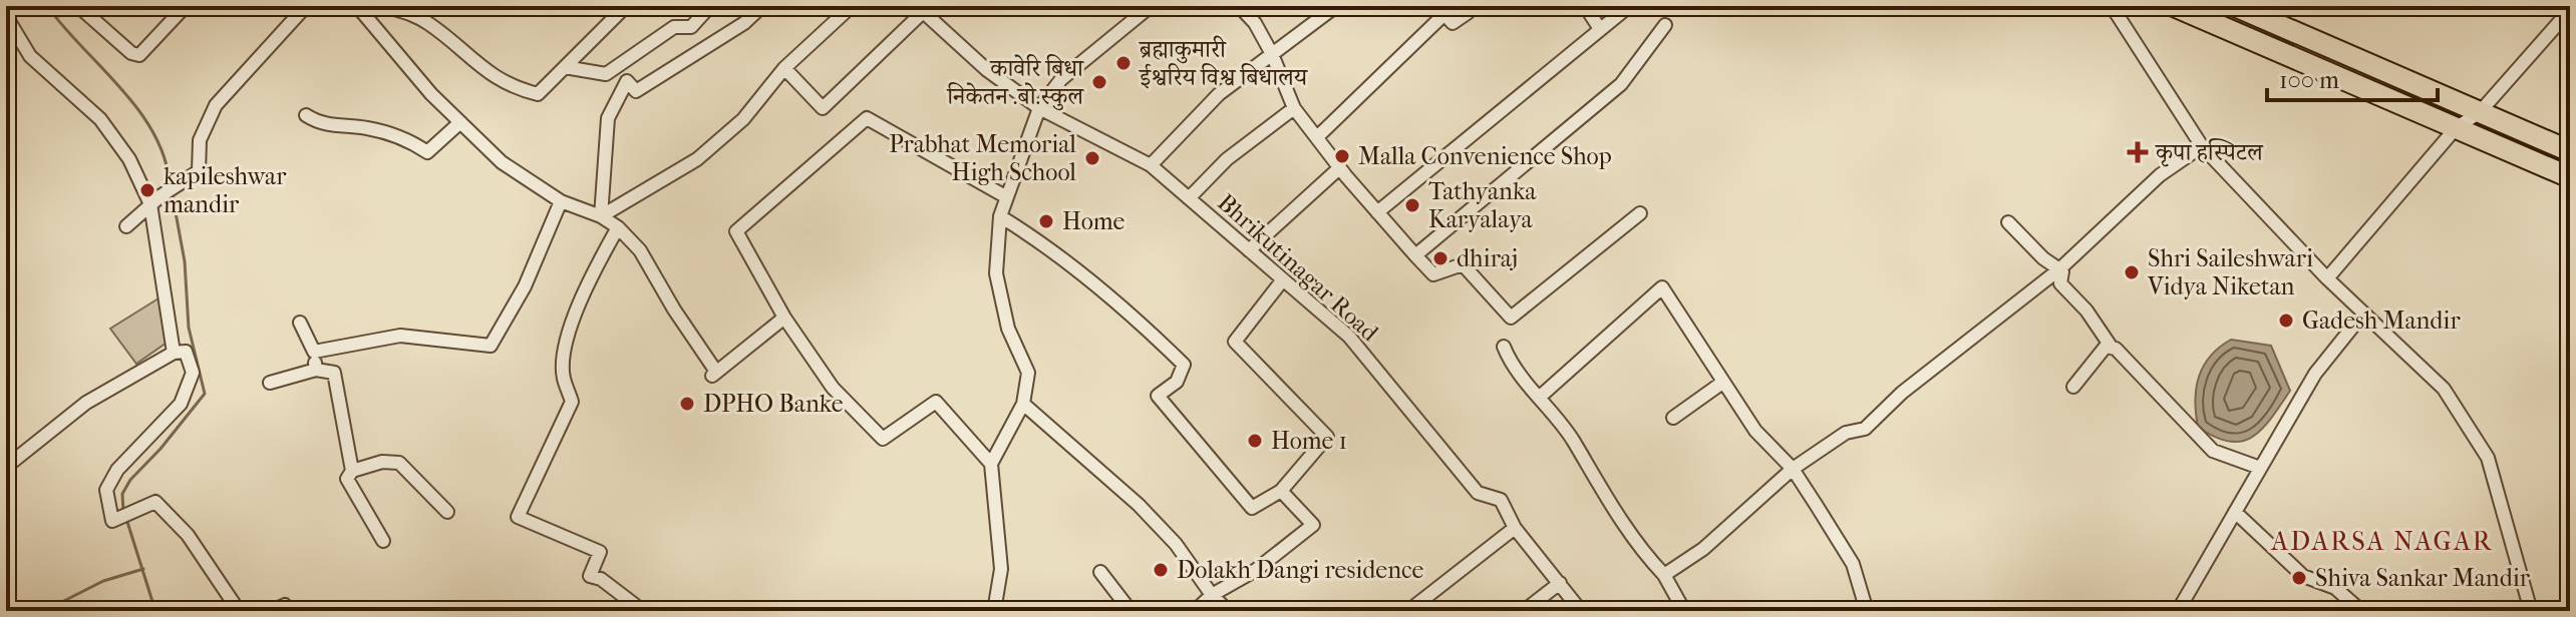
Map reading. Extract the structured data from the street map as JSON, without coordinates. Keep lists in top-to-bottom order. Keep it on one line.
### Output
{"streets":{"street":["Bhrikutinagar Road"]},"districts":["ADARSA NAGAR"],"places":{"other":["ब्रह्माकुमारी ईश्वरिय विश्व बिधालय","कावेरि बिधा निकेतन .बाे.स्कुल","Malla Convenience Shop","Prabhat Memorial High School","kapileshwar mandir","Tathyanka Karyalaya","Home","dhiraj","Shri Saileshwari Vidya Niketan","Gadesh Mandir","DPHO Banke","Home 1","Dolakh Dangi residence","Shiva Sankar Mandir"],"health":["कृपा हस्पिटल"]},"scale_bar":"100 m"}
